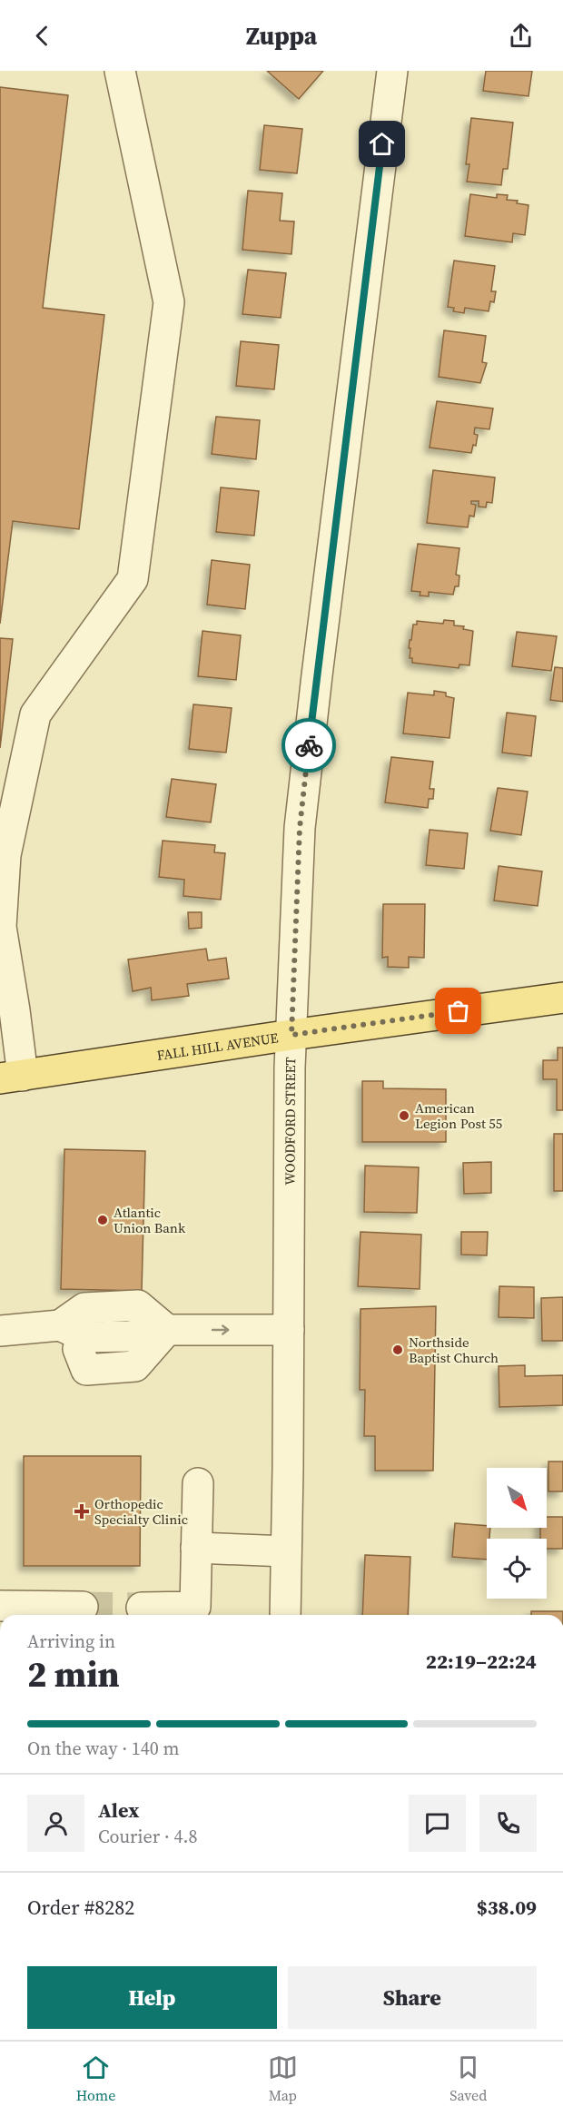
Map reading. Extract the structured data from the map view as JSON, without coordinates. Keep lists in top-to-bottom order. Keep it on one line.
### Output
{"streets":{"main road":["FALL HILL AVENUE"],"street":["WOODFORD STREET"]},"crossings":[["FALL HILL AVENUE","WOODFORD STREET"]],"places":{"other":["American Legion Post 55","Atlantic Union Bank","Northside Baptist Church"],"health":["Orthopedic Specialty Clinic"]},"north":"bottom right","page":{"header":"Zuppa","heading":["2 min","Arriving in","22:19–22:24"],"panel":["Alex","Courier · 4.8","Order #8282","$38.09"],"bar":"On the way · 140 m","buttons":["Help","Share"],"tabs":["Home","Map","Saved"]}}
